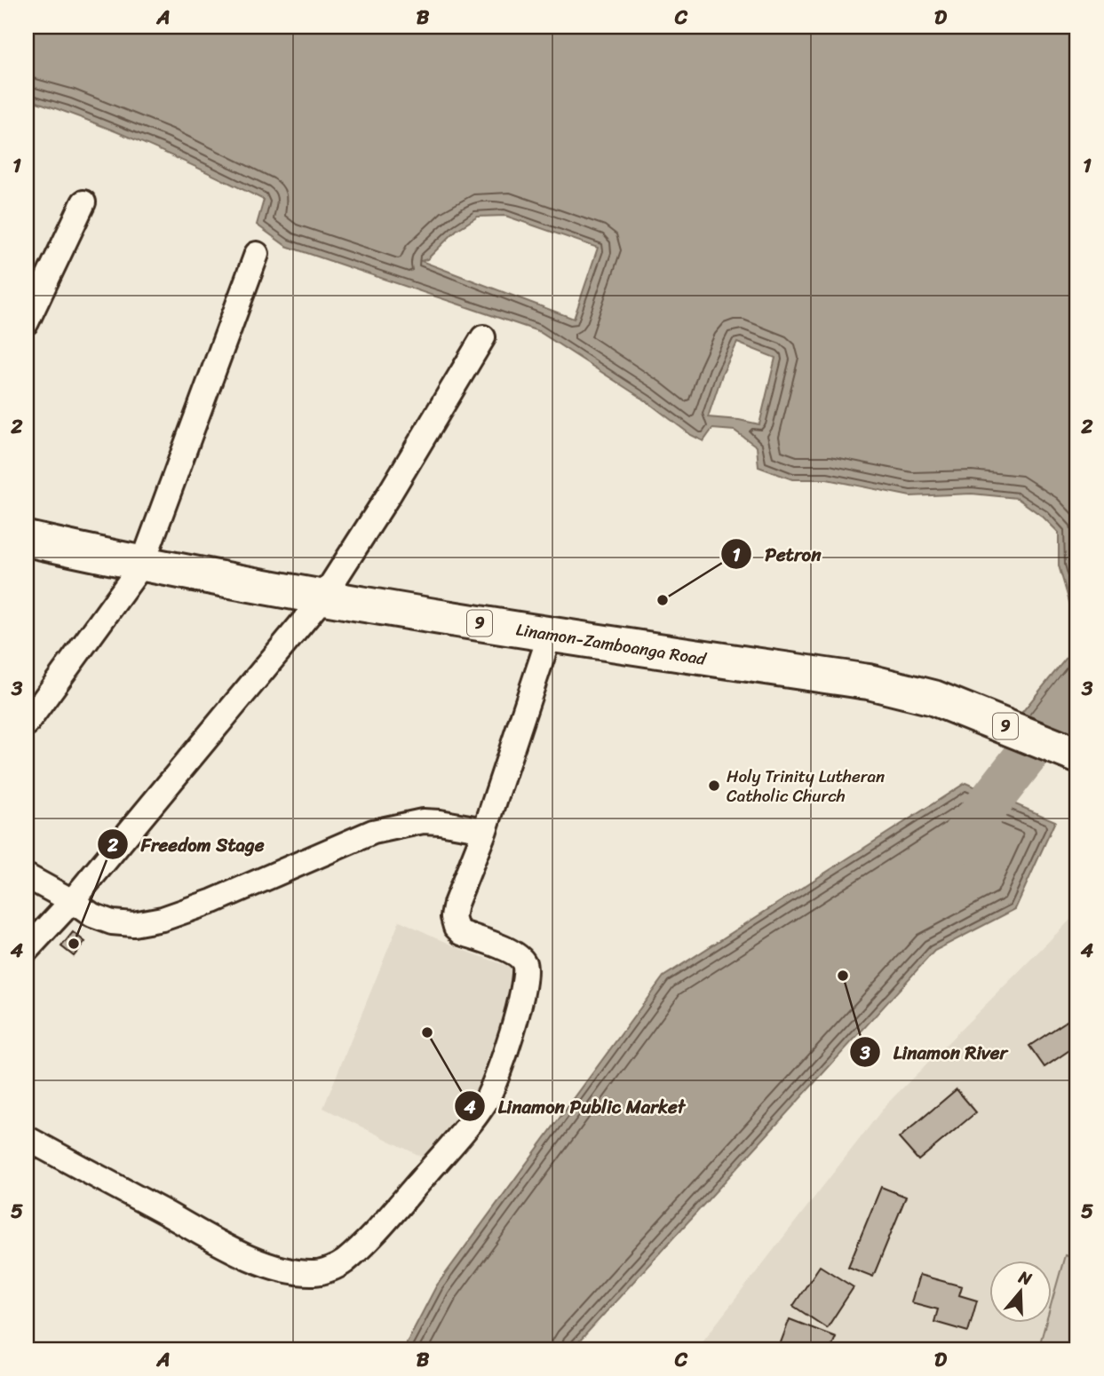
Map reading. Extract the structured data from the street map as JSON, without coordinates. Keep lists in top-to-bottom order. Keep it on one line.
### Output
{"streets":{"highway":["9","Linamon-Zamboanga Road"]},"places":["Petron","Holy Trinity Lutheran Catholic Church","Freedom Stage","Linamon River","Linamon Public Market"],"north":"top","grid":{"columns":["A","B","C","D"],"rows":["1","2","3","4","5"]}}
